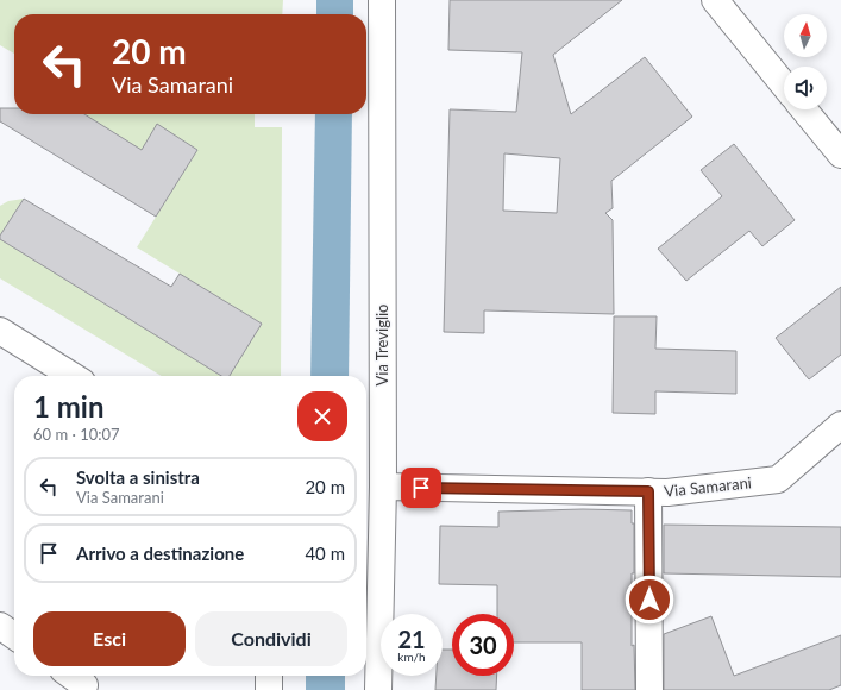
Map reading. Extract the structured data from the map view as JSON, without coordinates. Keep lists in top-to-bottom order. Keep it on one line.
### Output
{"streets":{"street":["Via Treviglio","Via Samarani"]},"crossings":[["Via Treviglio","Via Samarani"]],"north":"top","page":{"turn":["20 m","Via Samarani"],"heading":["1 min","60 m · 10:07"],"list":[{"name":"Svolta a sinistra","note":"Via Samarani","value":"20 m"},{"name":"Arrivo a destinazione","value":"40 m"}],"buttons":["Esci","Condividi"],"speed":"21 km/h","limit":"30"}}
